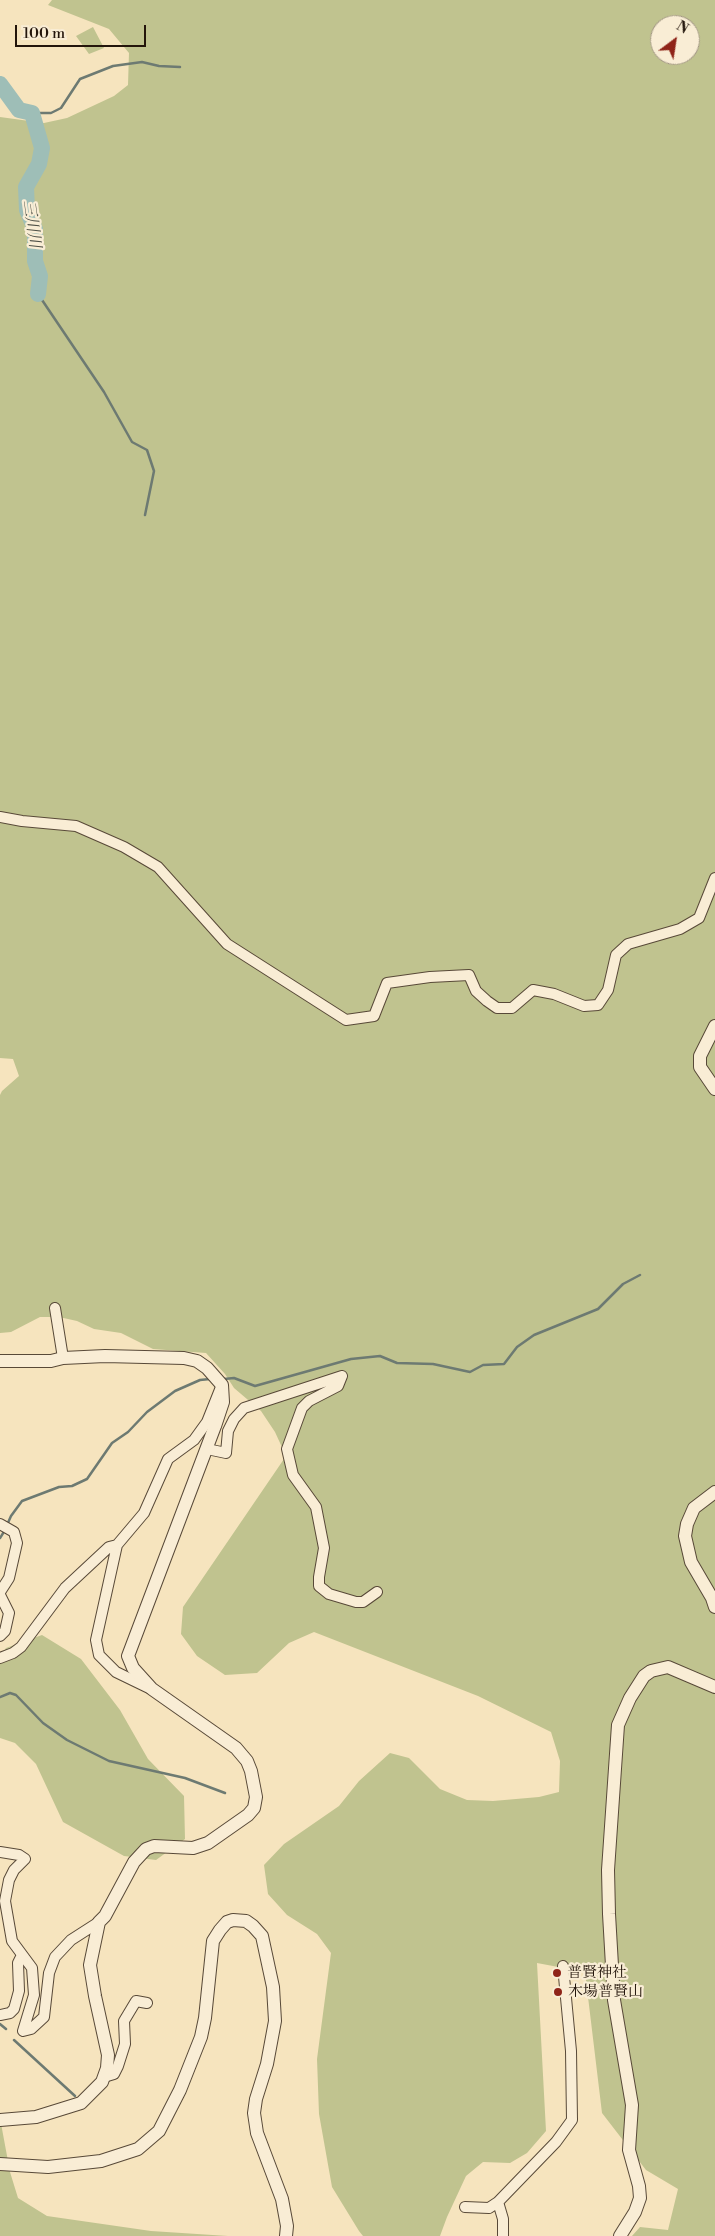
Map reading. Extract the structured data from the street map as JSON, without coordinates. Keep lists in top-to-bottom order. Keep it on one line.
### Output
{"water":["三川川"],"places":["普賢神社","木場普賢山"],"scale_bar":"100 m","north":"top right"}
